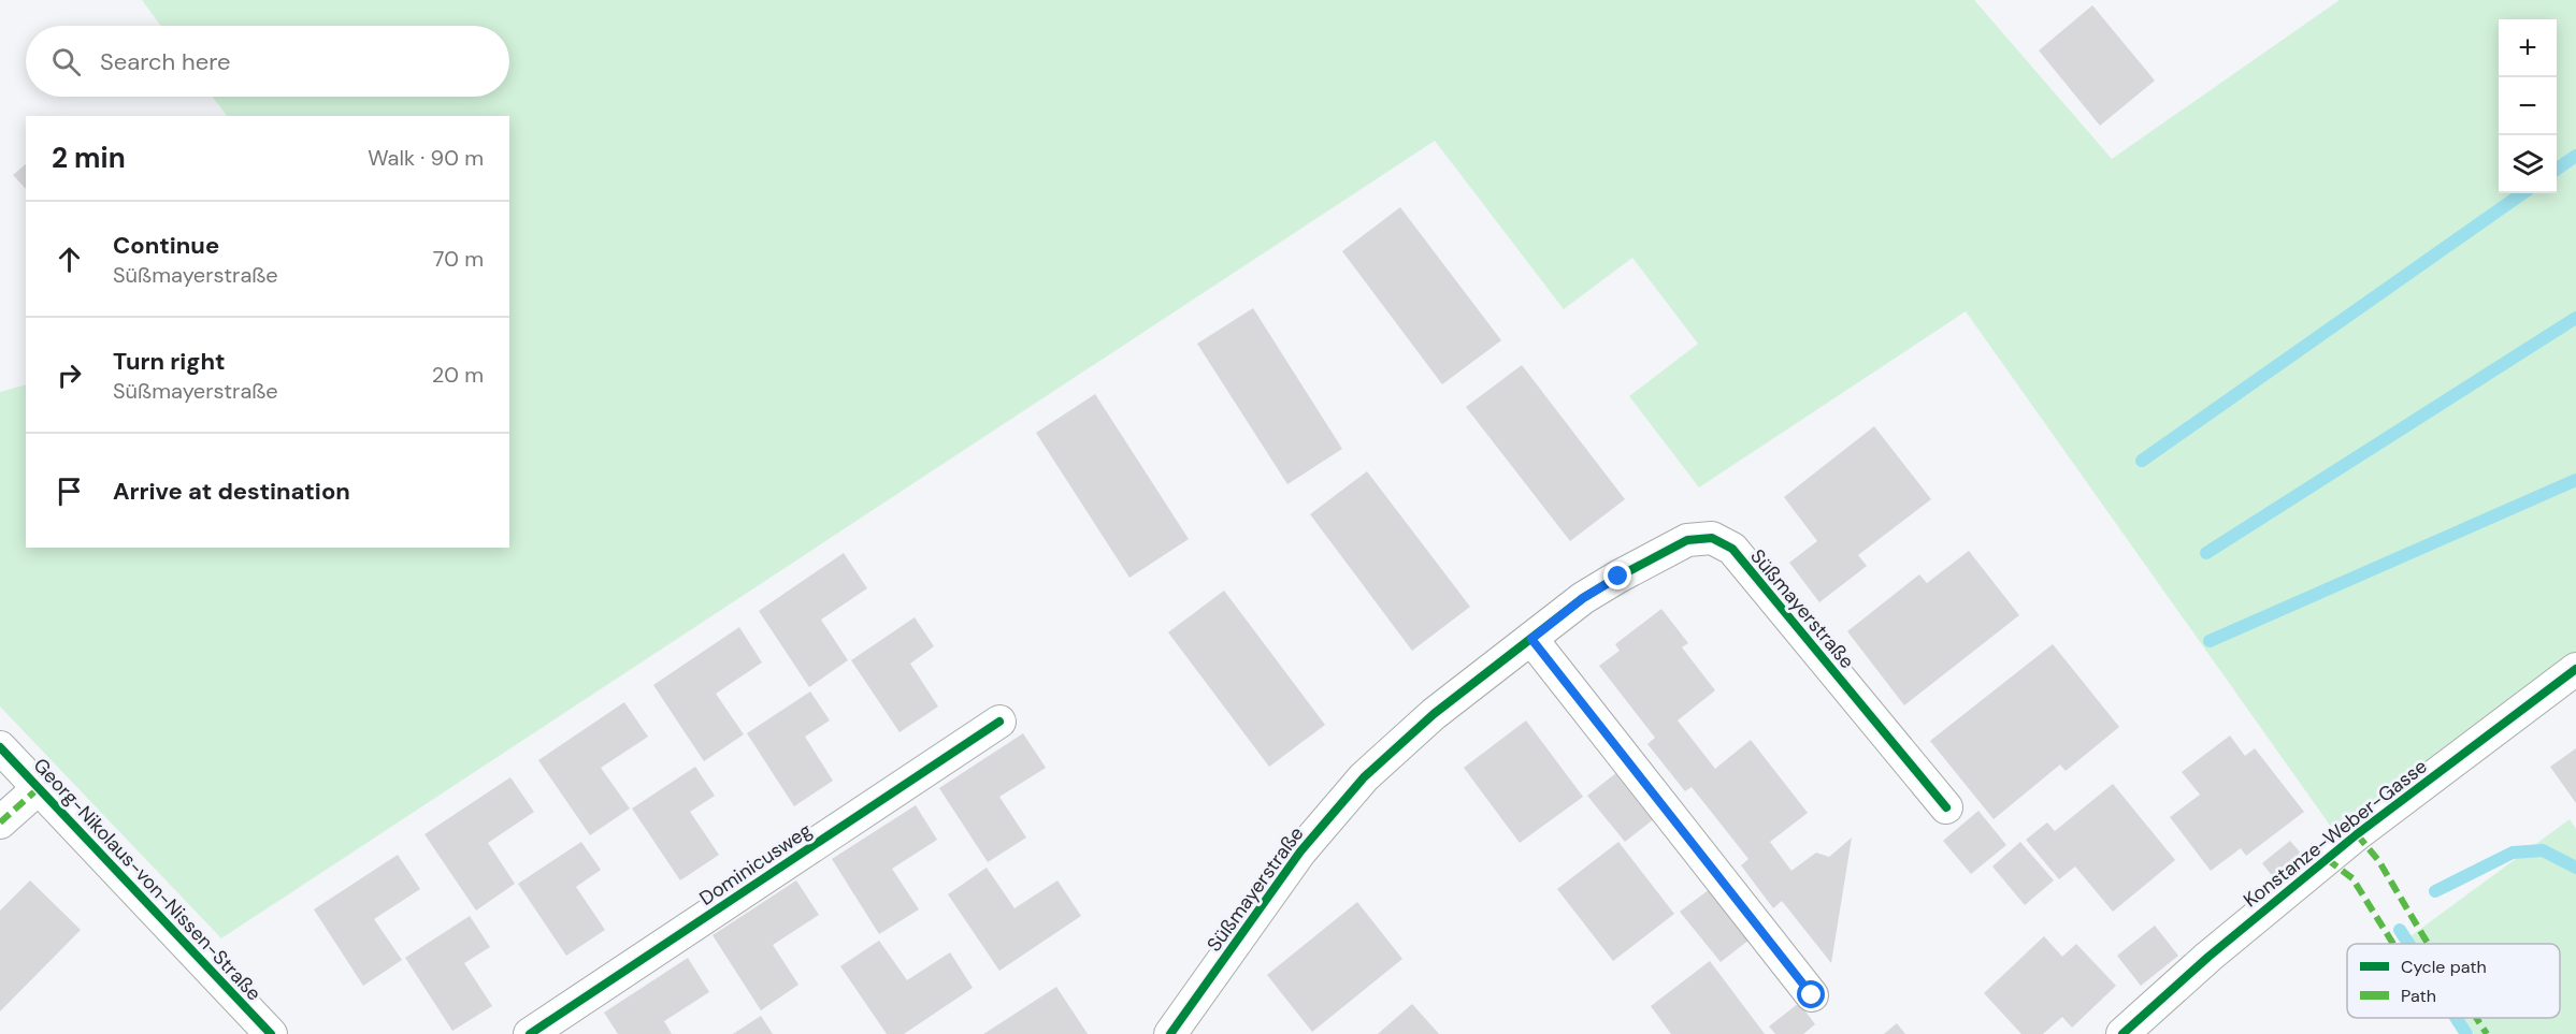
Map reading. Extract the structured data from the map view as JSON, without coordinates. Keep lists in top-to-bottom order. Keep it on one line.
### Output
{"streets":{"street":["Süßmayerstraße","Konstanze-Weber-Gasse","Dominicusweg","Georg-Nikolaus-von-Nissen-Straße"]},"legend":["Cycle path","Path"],"page":{"map_buttons":["+","−"],"search":"Search here","heading":["2 min","Walk · 90 m"],"list":[["Continue","Süßmayerstraße","70 m"],["Turn right","Süßmayerstraße","20 m"],"Arrive at destination"]}}
